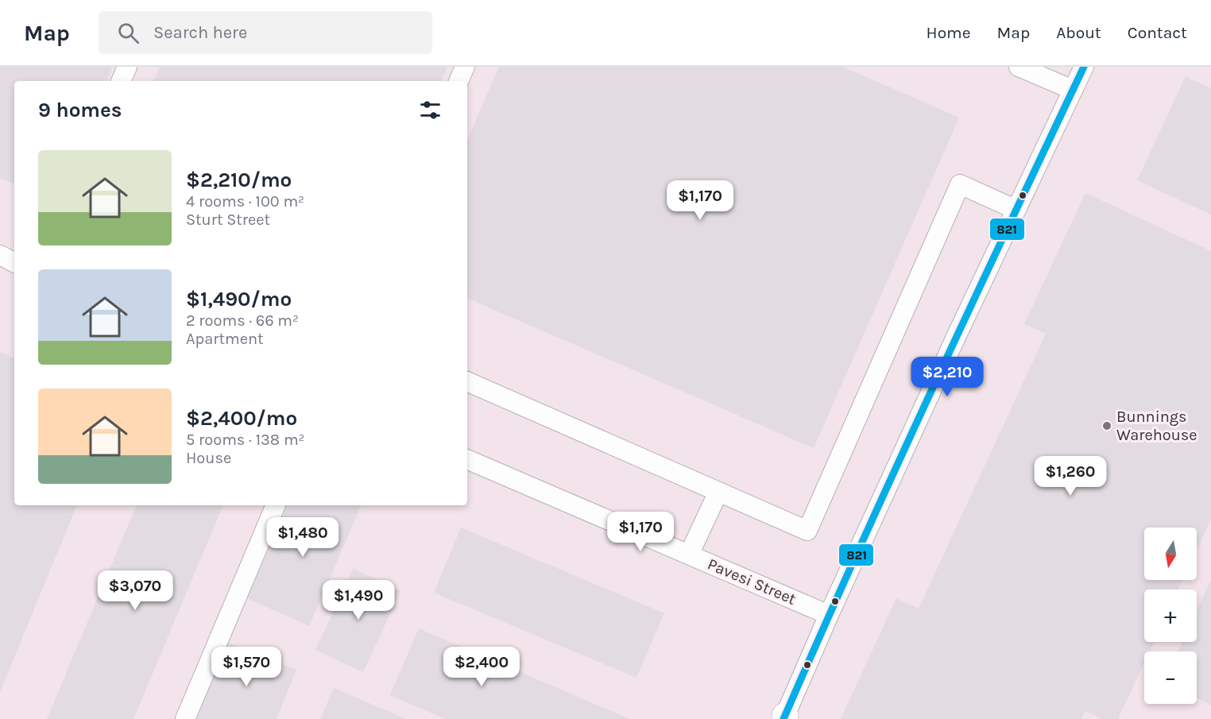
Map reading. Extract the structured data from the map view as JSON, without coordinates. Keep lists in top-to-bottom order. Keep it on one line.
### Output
{"streets":{"street":["Pavesi Street"]},"places":["Bunnings Warehouse"],"lines":["transit line 821"],"north":"bottom","page":{"header":"Map","search":"Search here","nav":["Home","Map","About","Contact"],"heading":"9 homes","list":[{"name":"$2,210/mo","note":"4 rooms · 100 m² · Sturt Street"},{"name":"$1,490/mo","note":"2 rooms · 66 m² · Apartment"},{"name":"$2,400/mo","note":"5 rooms · 138 m² · House"}],"price":["$1,170","$2,210","$1,260","$1,170","$1,480","$3,070","$1,490","$1,570","$2,400"],"map_buttons":["+","−"]}}
